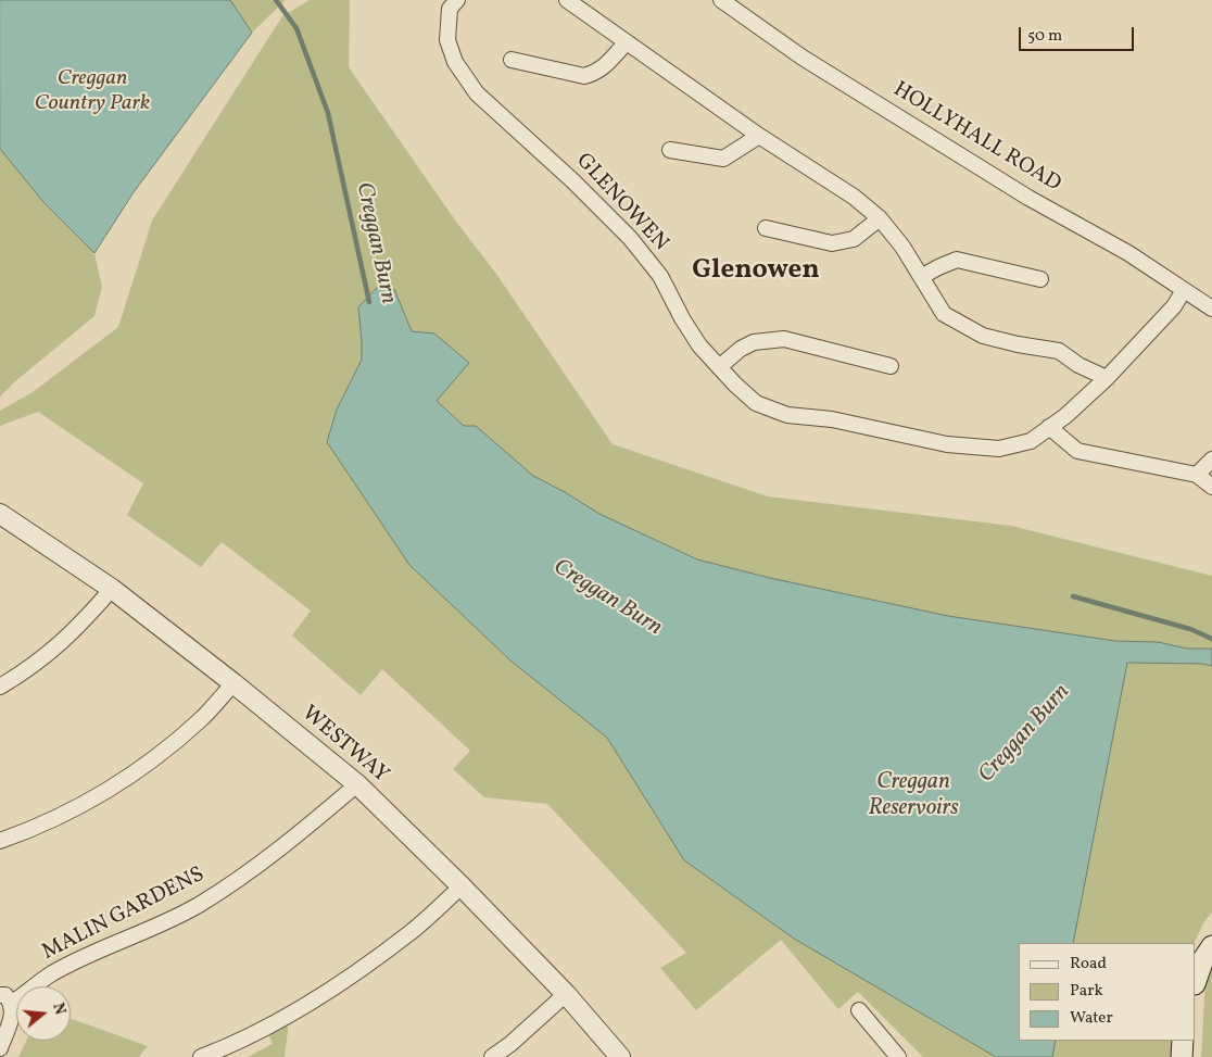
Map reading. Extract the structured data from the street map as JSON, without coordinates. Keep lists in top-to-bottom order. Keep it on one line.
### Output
{"streets":{"street":["HOLLYHALL ROAD","GLENOWEN","WESTWAY","MALIN GARDENS"]},"crossings":[["HOLLYHALL ROAD","GLENOWEN"],["WESTWAY","MALIN GARDENS"]],"districts":["Glenowen"],"water":["Creggan Burn","Creggan Reservoirs"],"parks":["Creggan Country Park"],"legend":["Road","Park","Water"],"scale_bar":"50 m","north":"right"}
